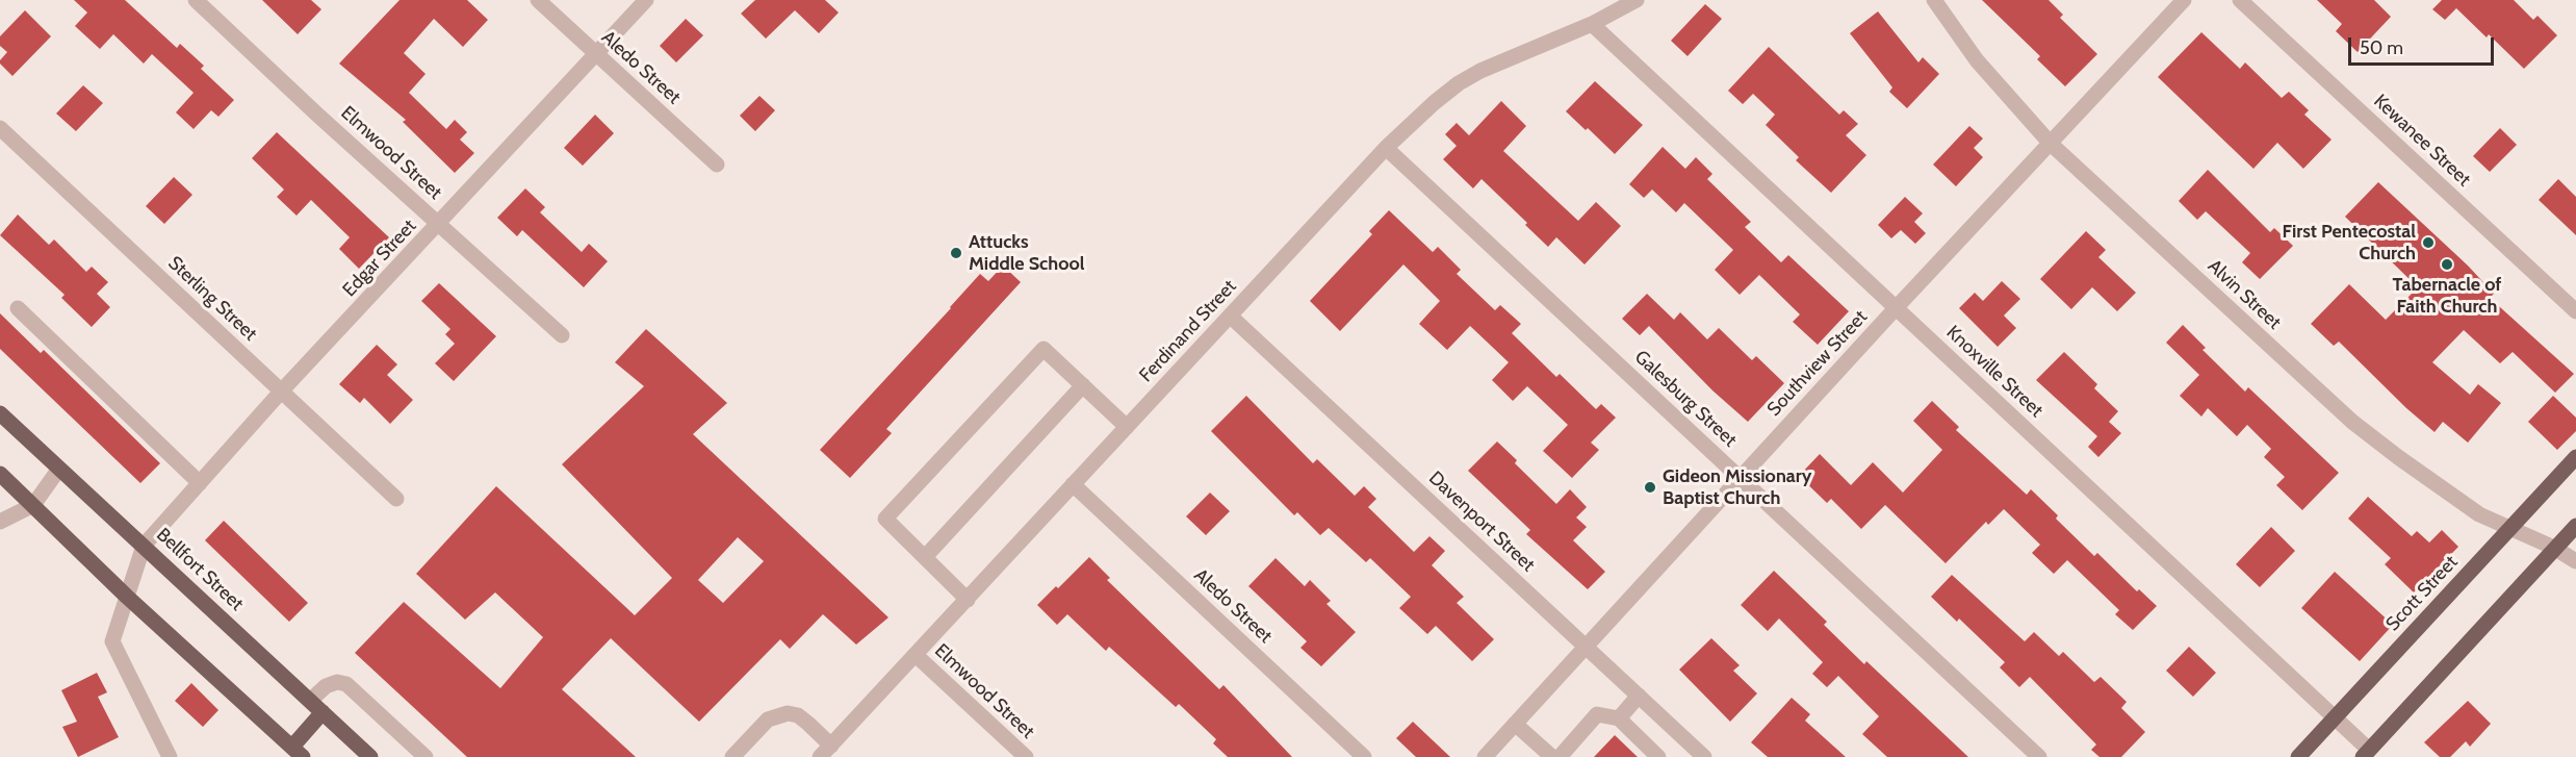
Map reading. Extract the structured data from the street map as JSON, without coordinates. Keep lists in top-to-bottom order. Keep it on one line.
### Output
{"streets":{"main road":["Bellfort Street","Scott Street"],"street":["Aledo Street","Kewanee Street","Elmwood Street","Edgar Street","Alvin Street","Sterling Street","Ferdinand Street","Southview Street","Knoxville Street","Galesburg Street","Davenport Street"]},"crossings":[["Aledo Street","Edgar Street"],["Aledo Street","Ferdinand Street"],["Elmwood Street","Edgar Street"],["Elmwood Street","Ferdinand Street"],["Edgar Street","Sterling Street"],["Edgar Street","Bellfort Street"],["Alvin Street","Southview Street"],["Alvin Street","Scott Street"],["Ferdinand Street","Knoxville Street"],["Ferdinand Street","Galesburg Street"],["Ferdinand Street","Davenport Street"],["Southview Street","Knoxville Street"],["Southview Street","Galesburg Street"],["Southview Street","Davenport Street"],["Knoxville Street","Scott Street"]],"places":["First Pentecostal Church","Attucks Middle School","Tabernacle of Faith Church","Gideon Missionary Baptist Church"],"scale_bar":"50 m"}
